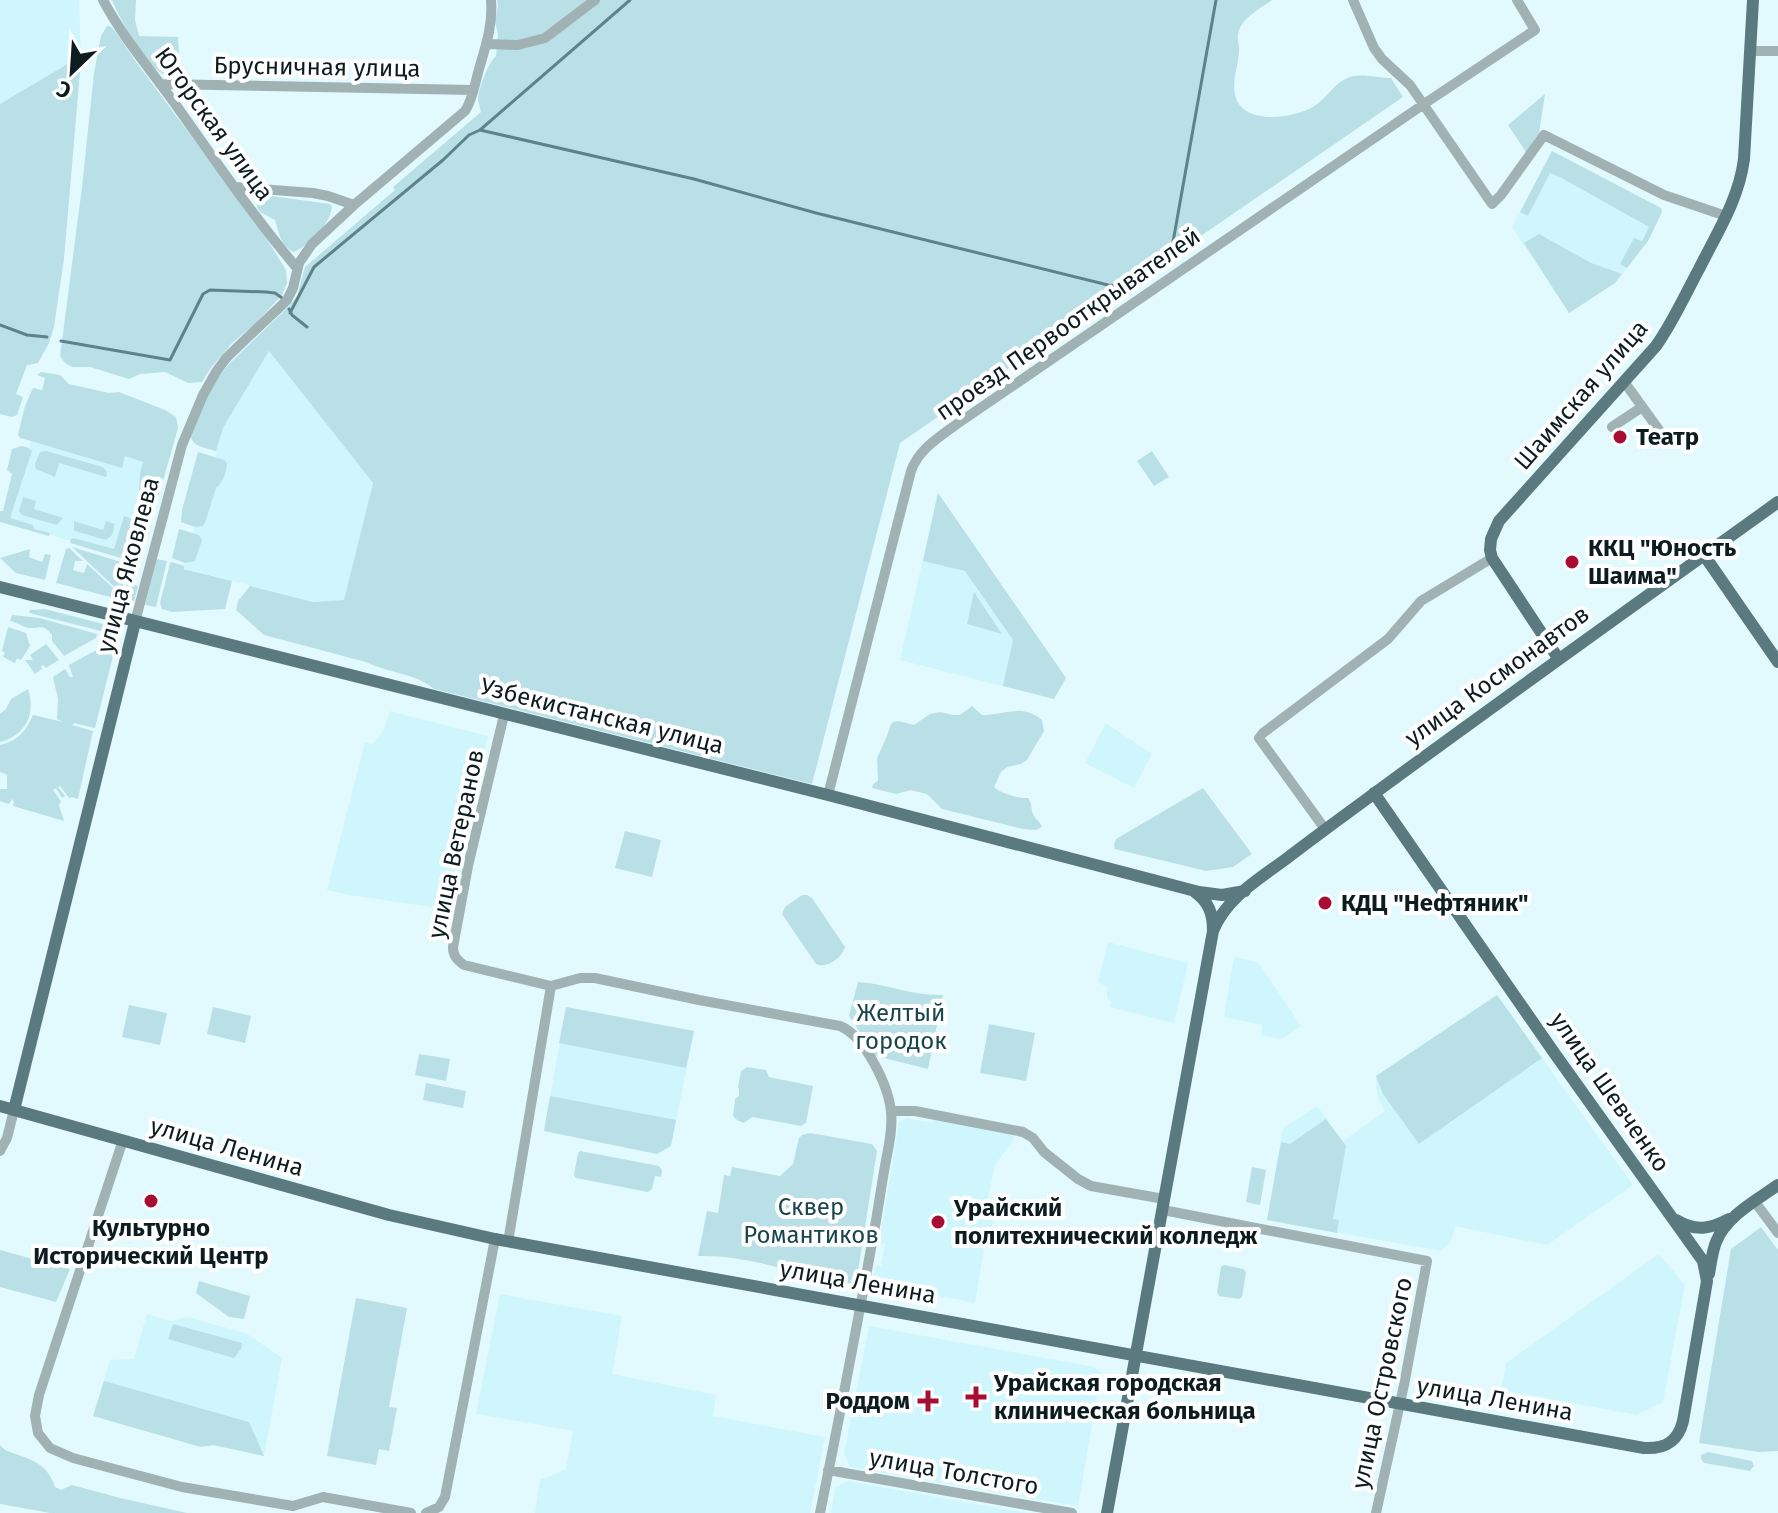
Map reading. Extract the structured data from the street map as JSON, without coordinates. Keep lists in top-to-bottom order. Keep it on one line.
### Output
{"streets":{"main road":["Шаимская улица","улица Яковлева","улица Космонавтов","Узбекистанская улица","улица Шевченко","улица Ленина"],"street":["Брусничная улица","Югорская улица","проезд Первооткрывателей","улица Ветеранов","улица Островского","улица Толстого"]},"crossings":[["Брусничная улица","Югорская улица"],["Брусничная улица","улица Яковлева"],["Югорская улица","улица Яковлева"],["проезд Первооткрывателей","Узбекистанская улица"],["улица Яковлева","Узбекистанская улица"],["улица Яковлева","улица Ленина"],["улица Космонавтов","Узбекистанская улица"],["улица Космонавтов","улица Шевченко"],["Узбекистанская улица","улица Ветеранов"],["улица Шевченко","улица Ленина"],["улица Ленина","улица Островского"]],"parks":["Желтый городок","Сквер Романтиков"],"places":{"other":["Театр","ККЦ \"Юность Шаима\"","КДЦ \"Нефтяник\"","Культурно Исторический Центр","Урайский политехнический колледж"],"health":["Урайская городская клиническая больница","Роддом"]},"north":"bottom left"}
